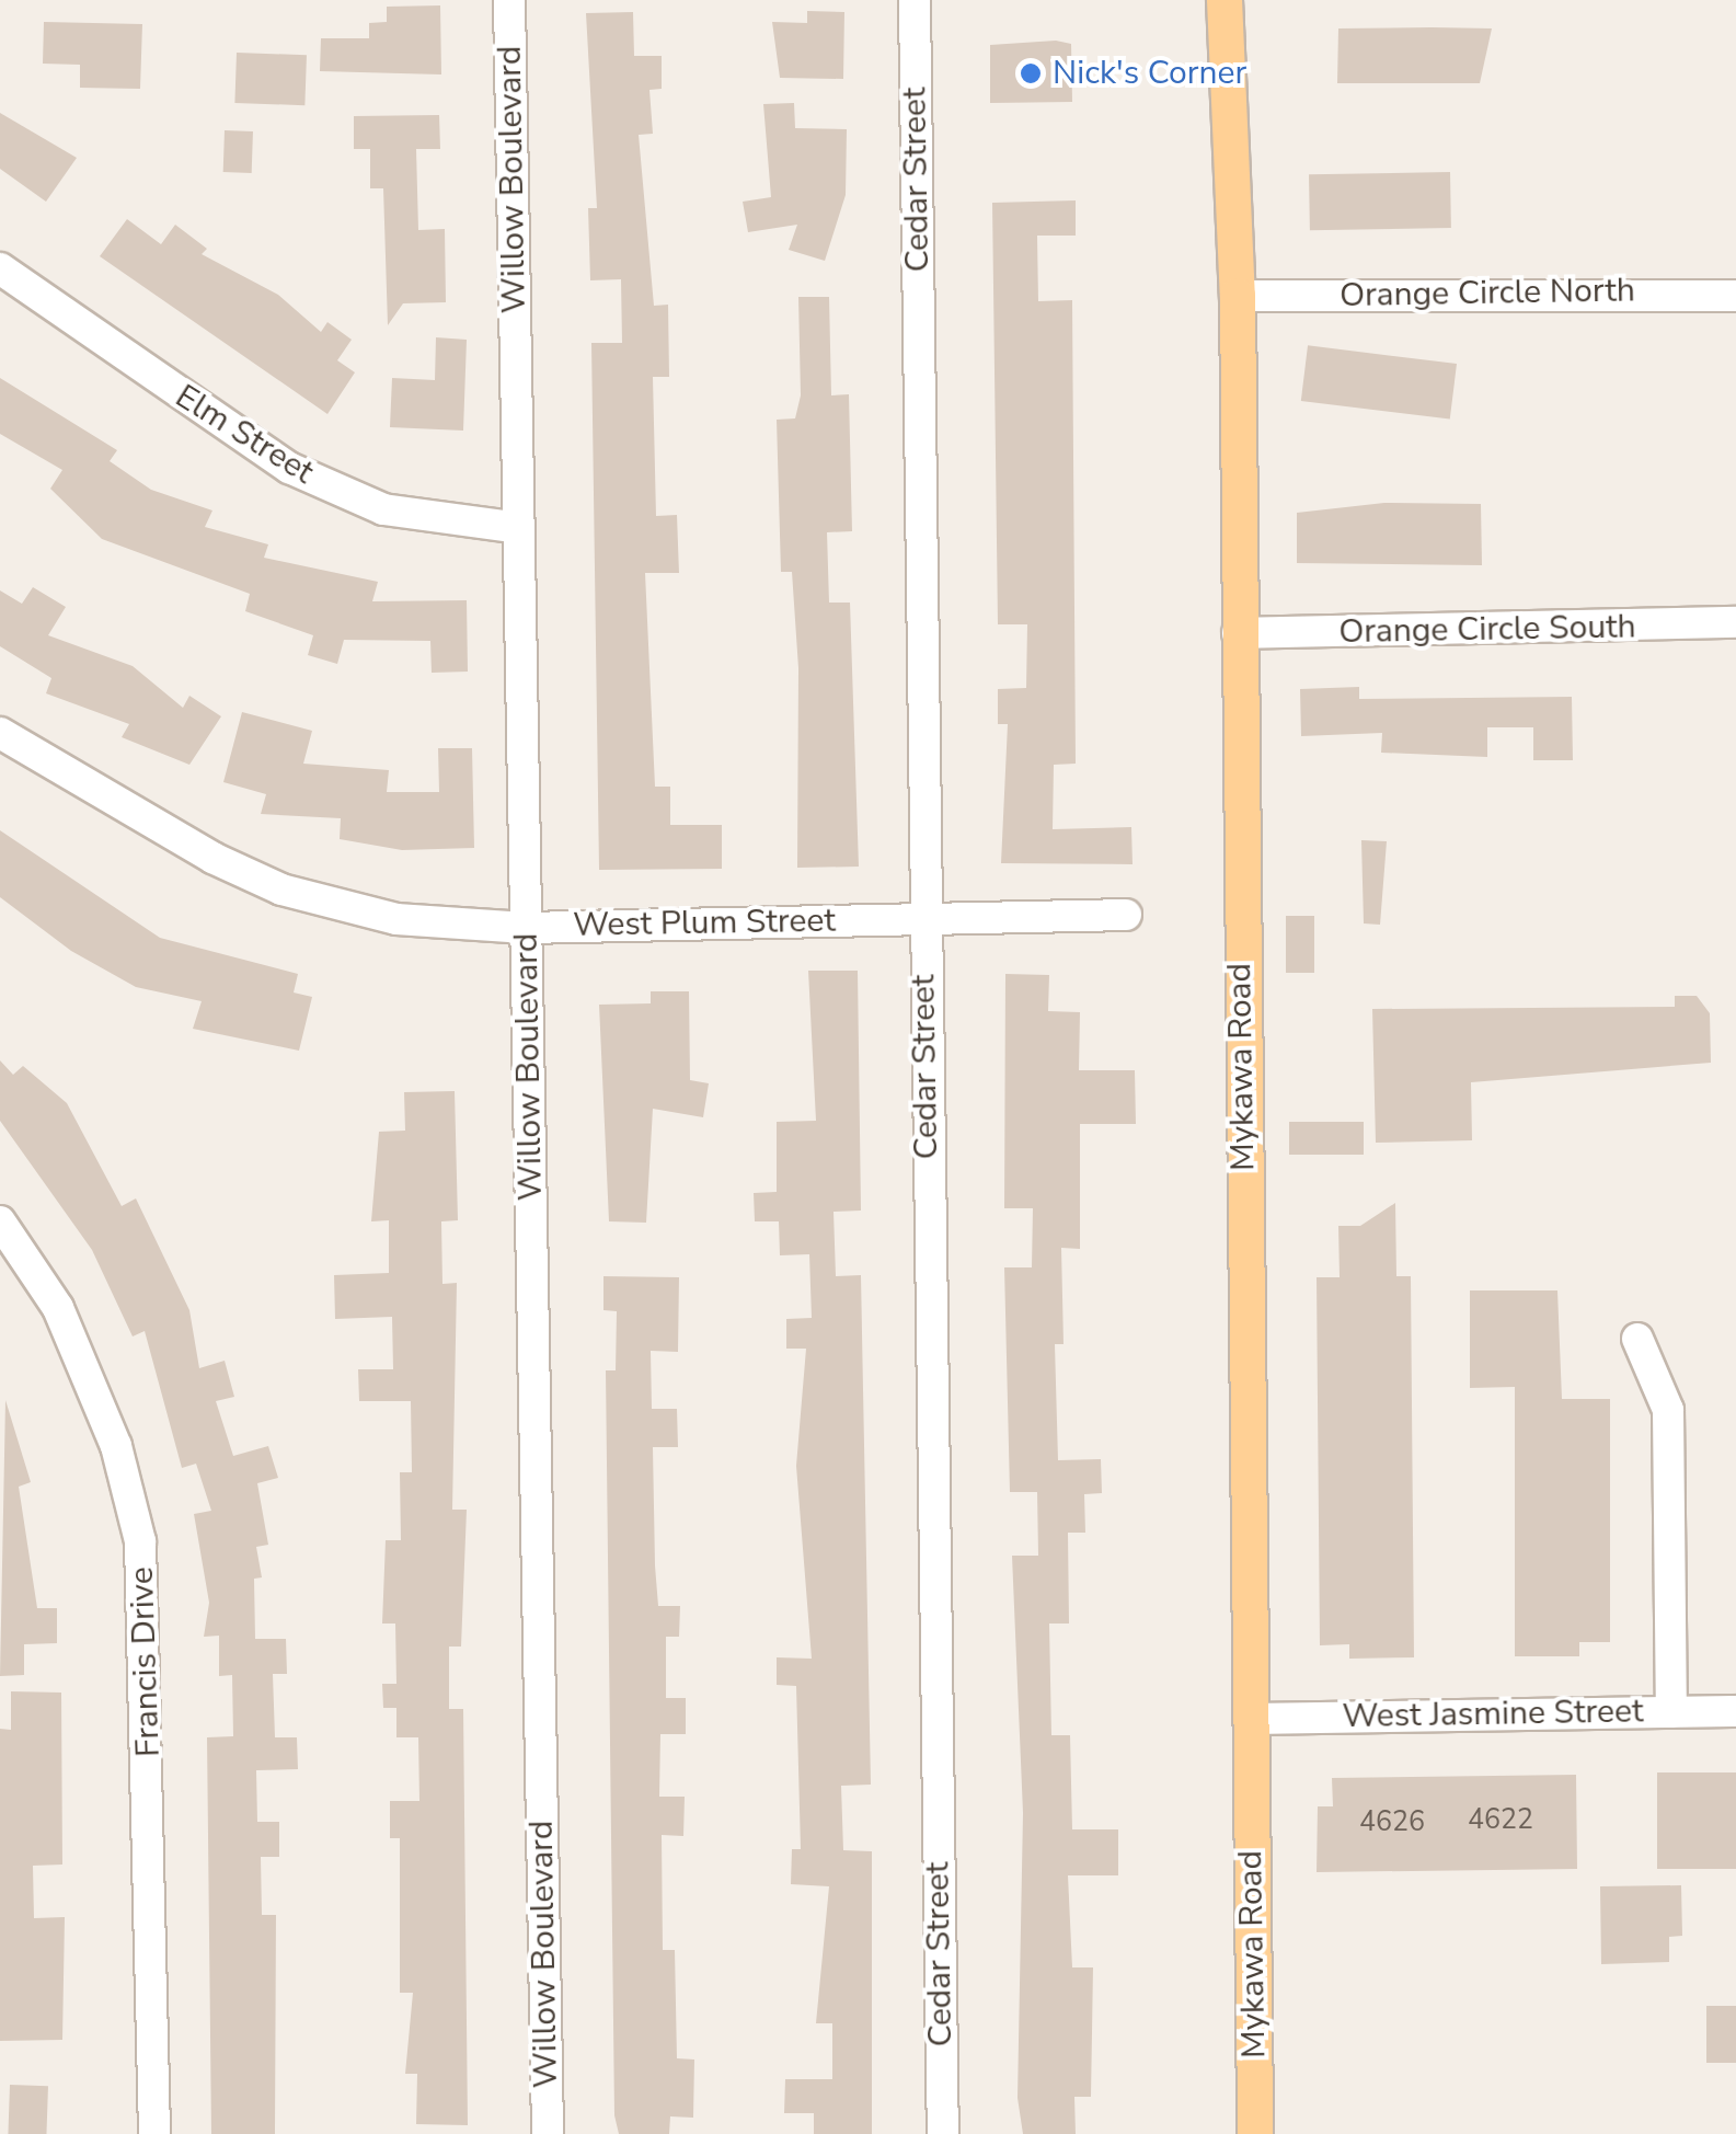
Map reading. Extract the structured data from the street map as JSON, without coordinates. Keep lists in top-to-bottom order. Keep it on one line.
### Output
{"streets":{"main road":["Mykawa Road"],"street":["Willow Boulevard","Cedar Street","Orange Circle North","Elm Street","Orange Circle South","West Plum Street","Francis Drive","West Jasmine Street"]},"crossings":[["Willow Boulevard","Elm Street"],["Willow Boulevard","West Plum Street"],["Cedar Street","West Plum Street"],["Orange Circle North","Mykawa Road"],["Orange Circle South","Mykawa Road"],["Mykawa Road","West Jasmine Street"]],"places":["Nick's Corner"],"house_numbers":["4622","4626"]}
